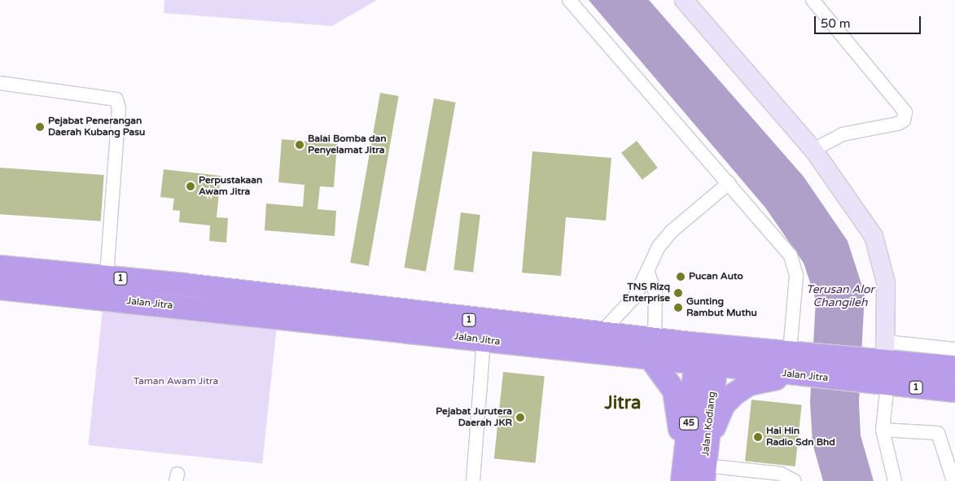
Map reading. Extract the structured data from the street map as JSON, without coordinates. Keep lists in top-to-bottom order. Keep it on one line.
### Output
{"streets":{"highway":["1","Jalan Jitra","45","Jalan Kodiang"]},"crossings":[["Jalan Jitra","Jalan Kodiang"]],"districts":["Jitra"],"water":["Terusan Alor Changileh"],"parks":["Taman Awam Jitra"],"places":["Pejabat Penerangan Daerah Kubang Pasu","Balai Bomba dan Penyelamat Jitra","Perpustakaan Awam Jitra","Pucan Auto","TNS Rizq Enterprise","Gunting Rambut Muthu","Pejabat Jurutera Daerah JKR","Hai Hin Radio Sdn Bhd"],"scale_bar":"50 m"}
